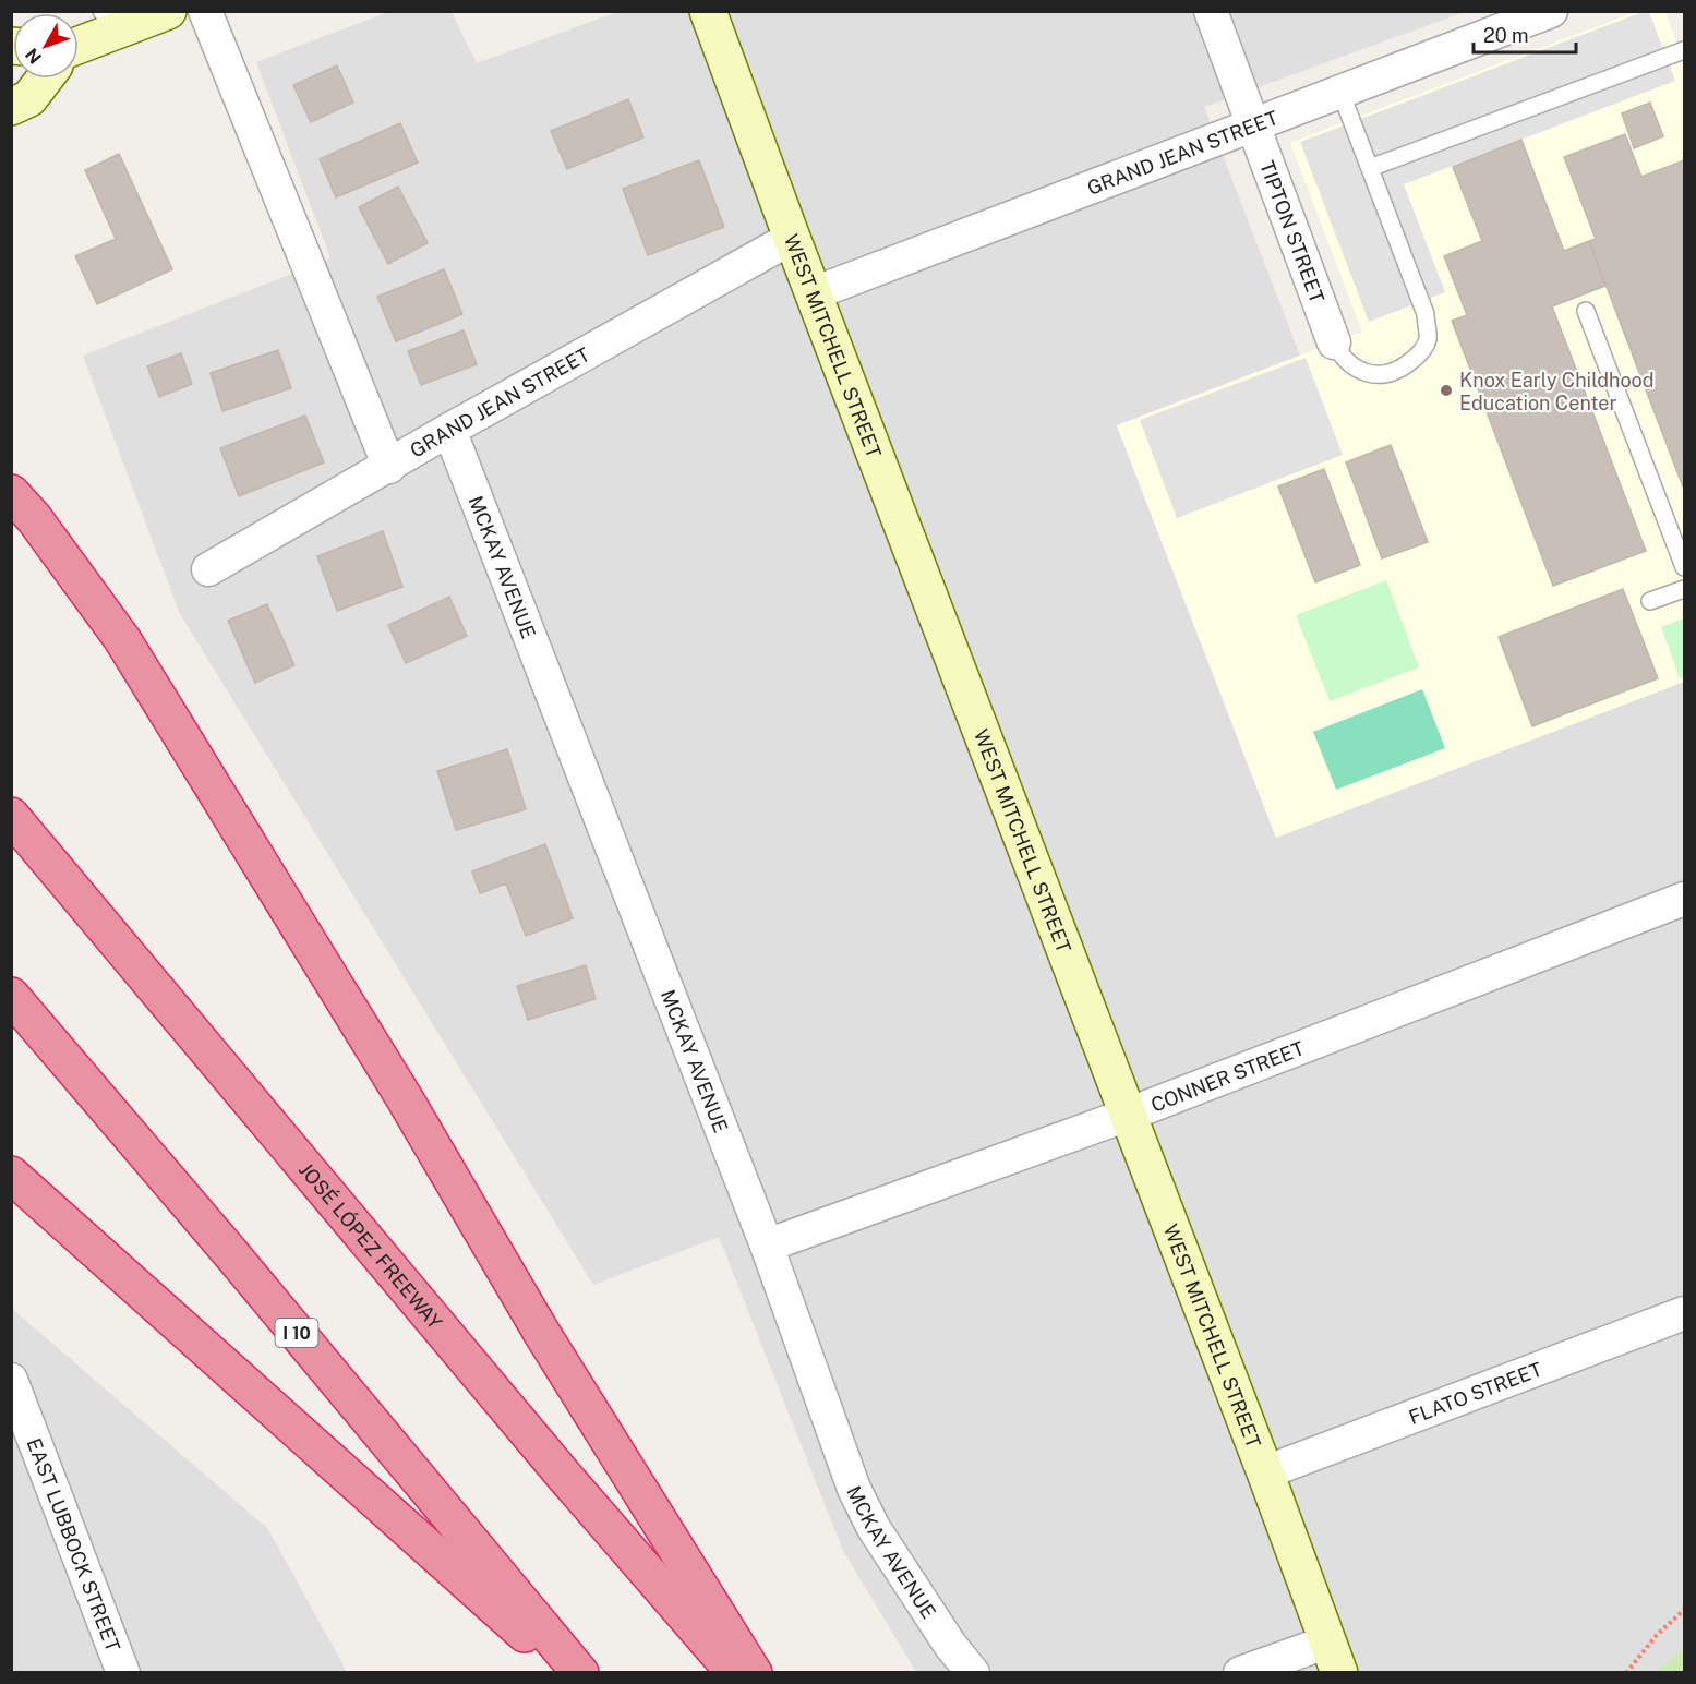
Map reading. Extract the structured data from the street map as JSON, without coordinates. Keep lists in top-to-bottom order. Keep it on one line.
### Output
{"streets":{"highway":["JOSÉ LÓPEZ FREEWAY","I 10"],"street":["GRAND JEAN STREET","TIPTON STREET","WEST MITCHELL STREET","MCKAY AVENUE","CONNER STREET","FLATO STREET","EAST LUBBOCK STREET"]},"crossings":[["GRAND JEAN STREET","TIPTON STREET"],["GRAND JEAN STREET","WEST MITCHELL STREET"],["GRAND JEAN STREET","MCKAY AVENUE"],["WEST MITCHELL STREET","CONNER STREET"],["WEST MITCHELL STREET","FLATO STREET"],["MCKAY AVENUE","CONNER STREET"]],"places":["Knox Early Childhood Education Center"],"scale_bar":"20 m","north":"bottom left"}
